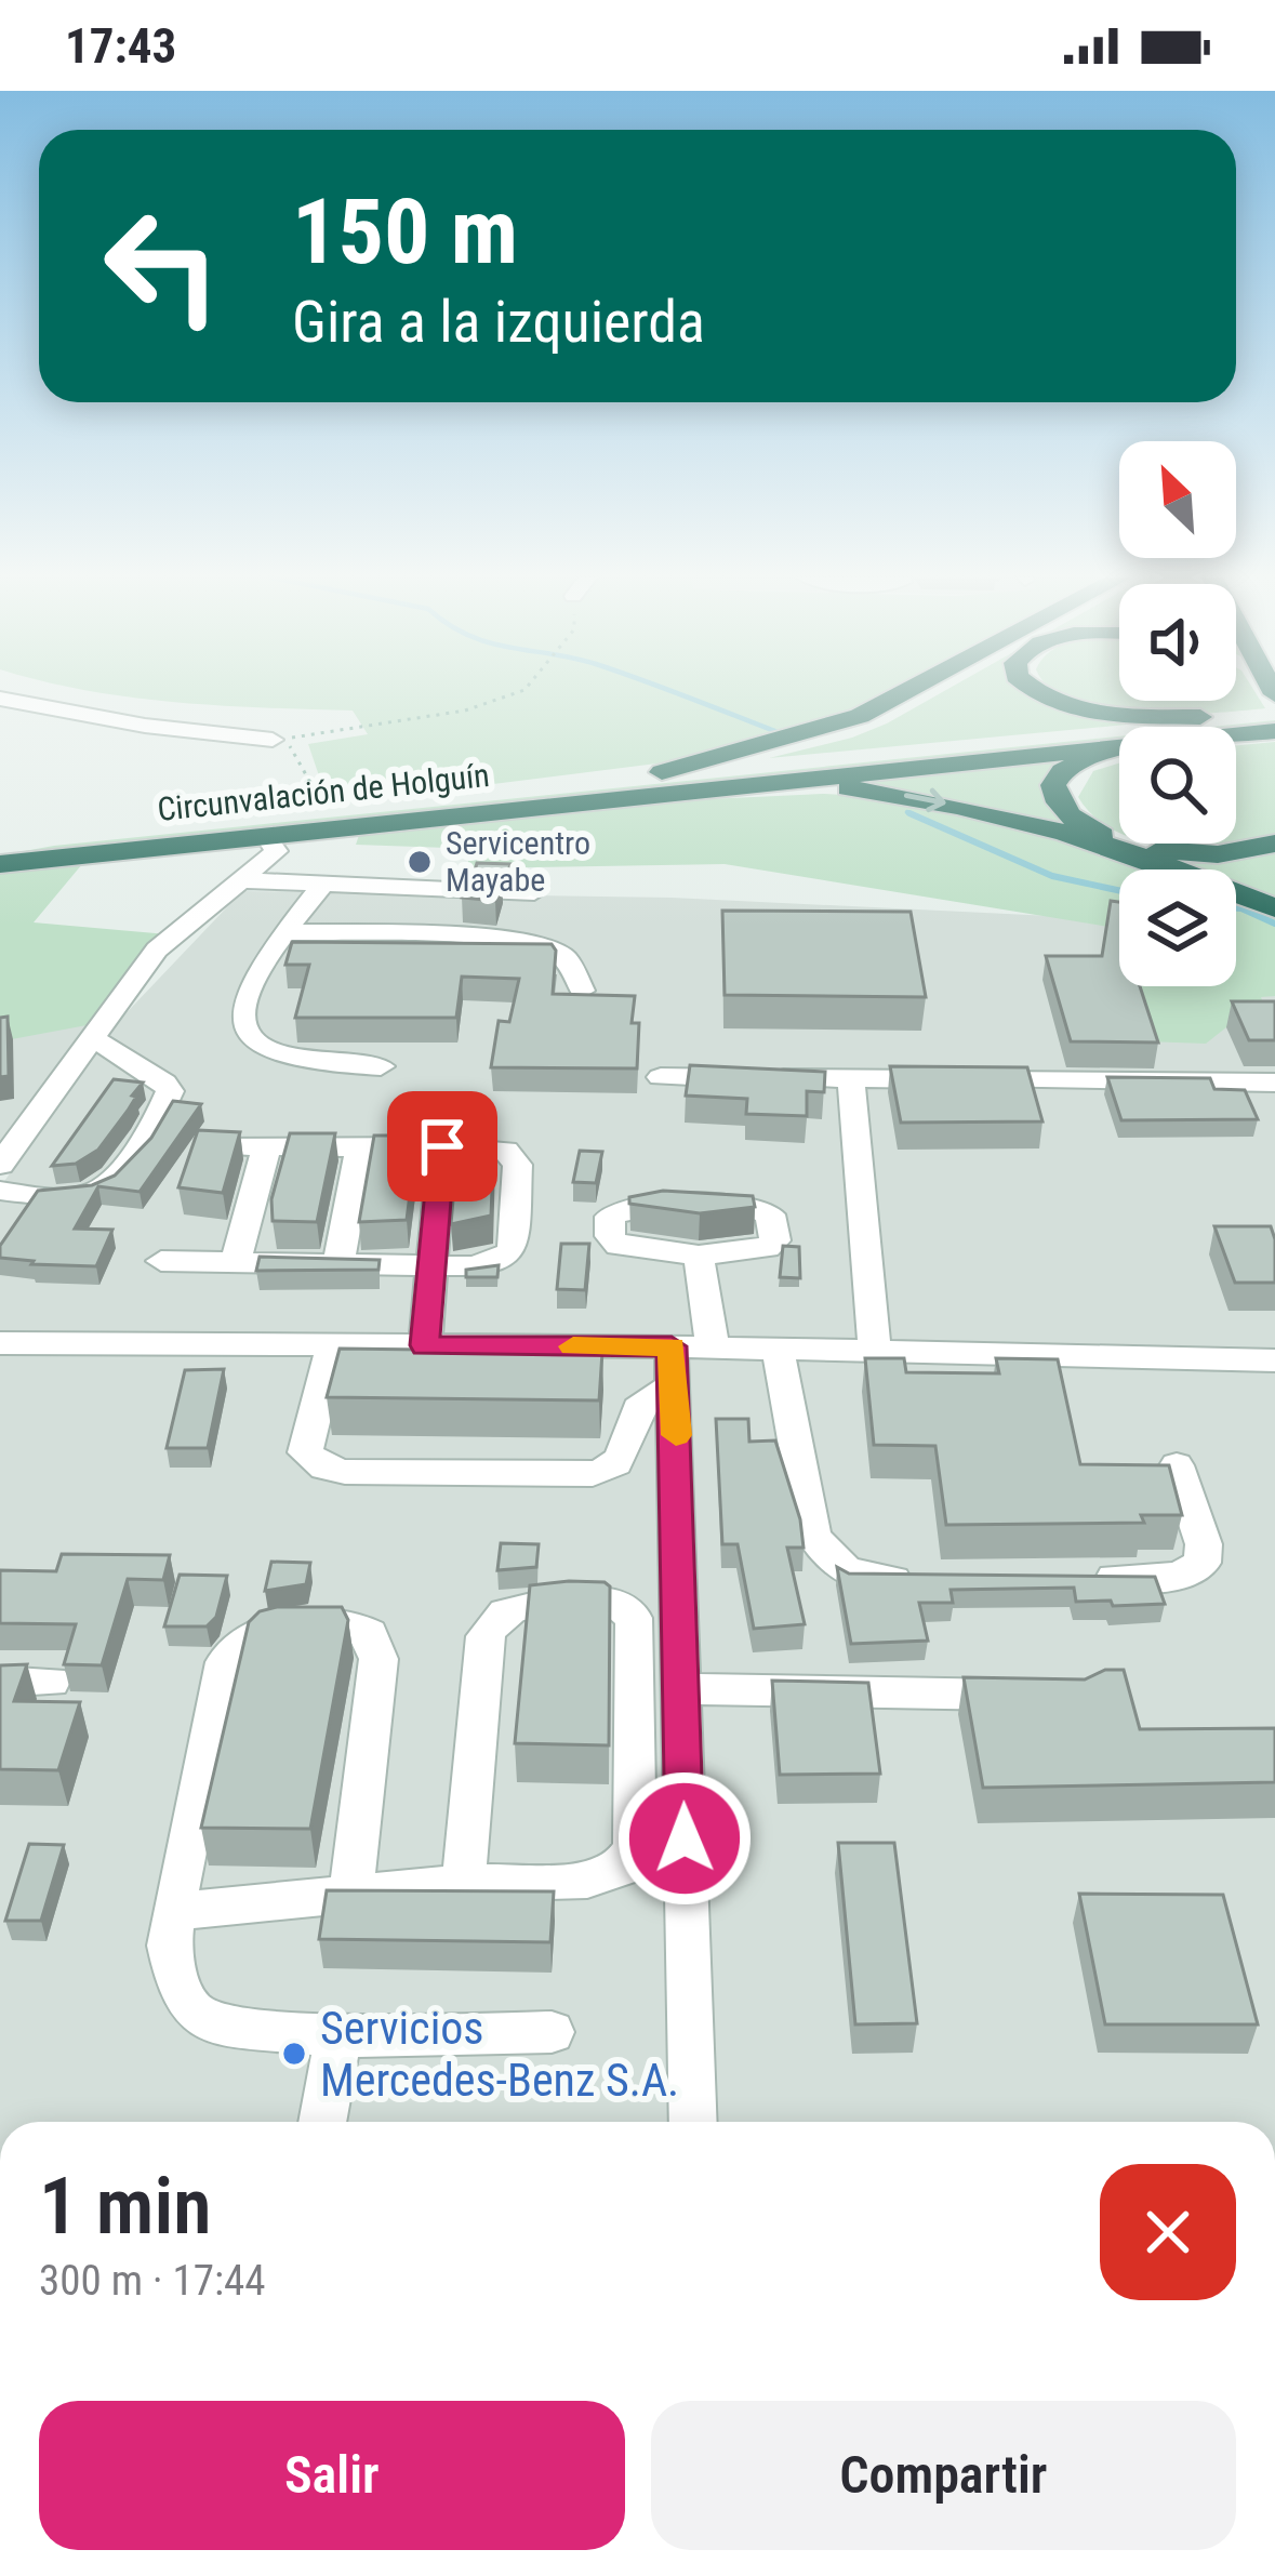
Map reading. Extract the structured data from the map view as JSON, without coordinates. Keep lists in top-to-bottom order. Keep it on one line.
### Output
{"streets":{"highway":["Circunvalación de Holguín"]},"places":["Servicentro Mayabe","Servicios Mercedes-Benz S.A."],"north":"top left","page":{"status":"17:43","turn":["150 m","Gira a la izquierda"],"heading":["1 min","300 m · 17:44"],"buttons":["Salir","Compartir"]}}
